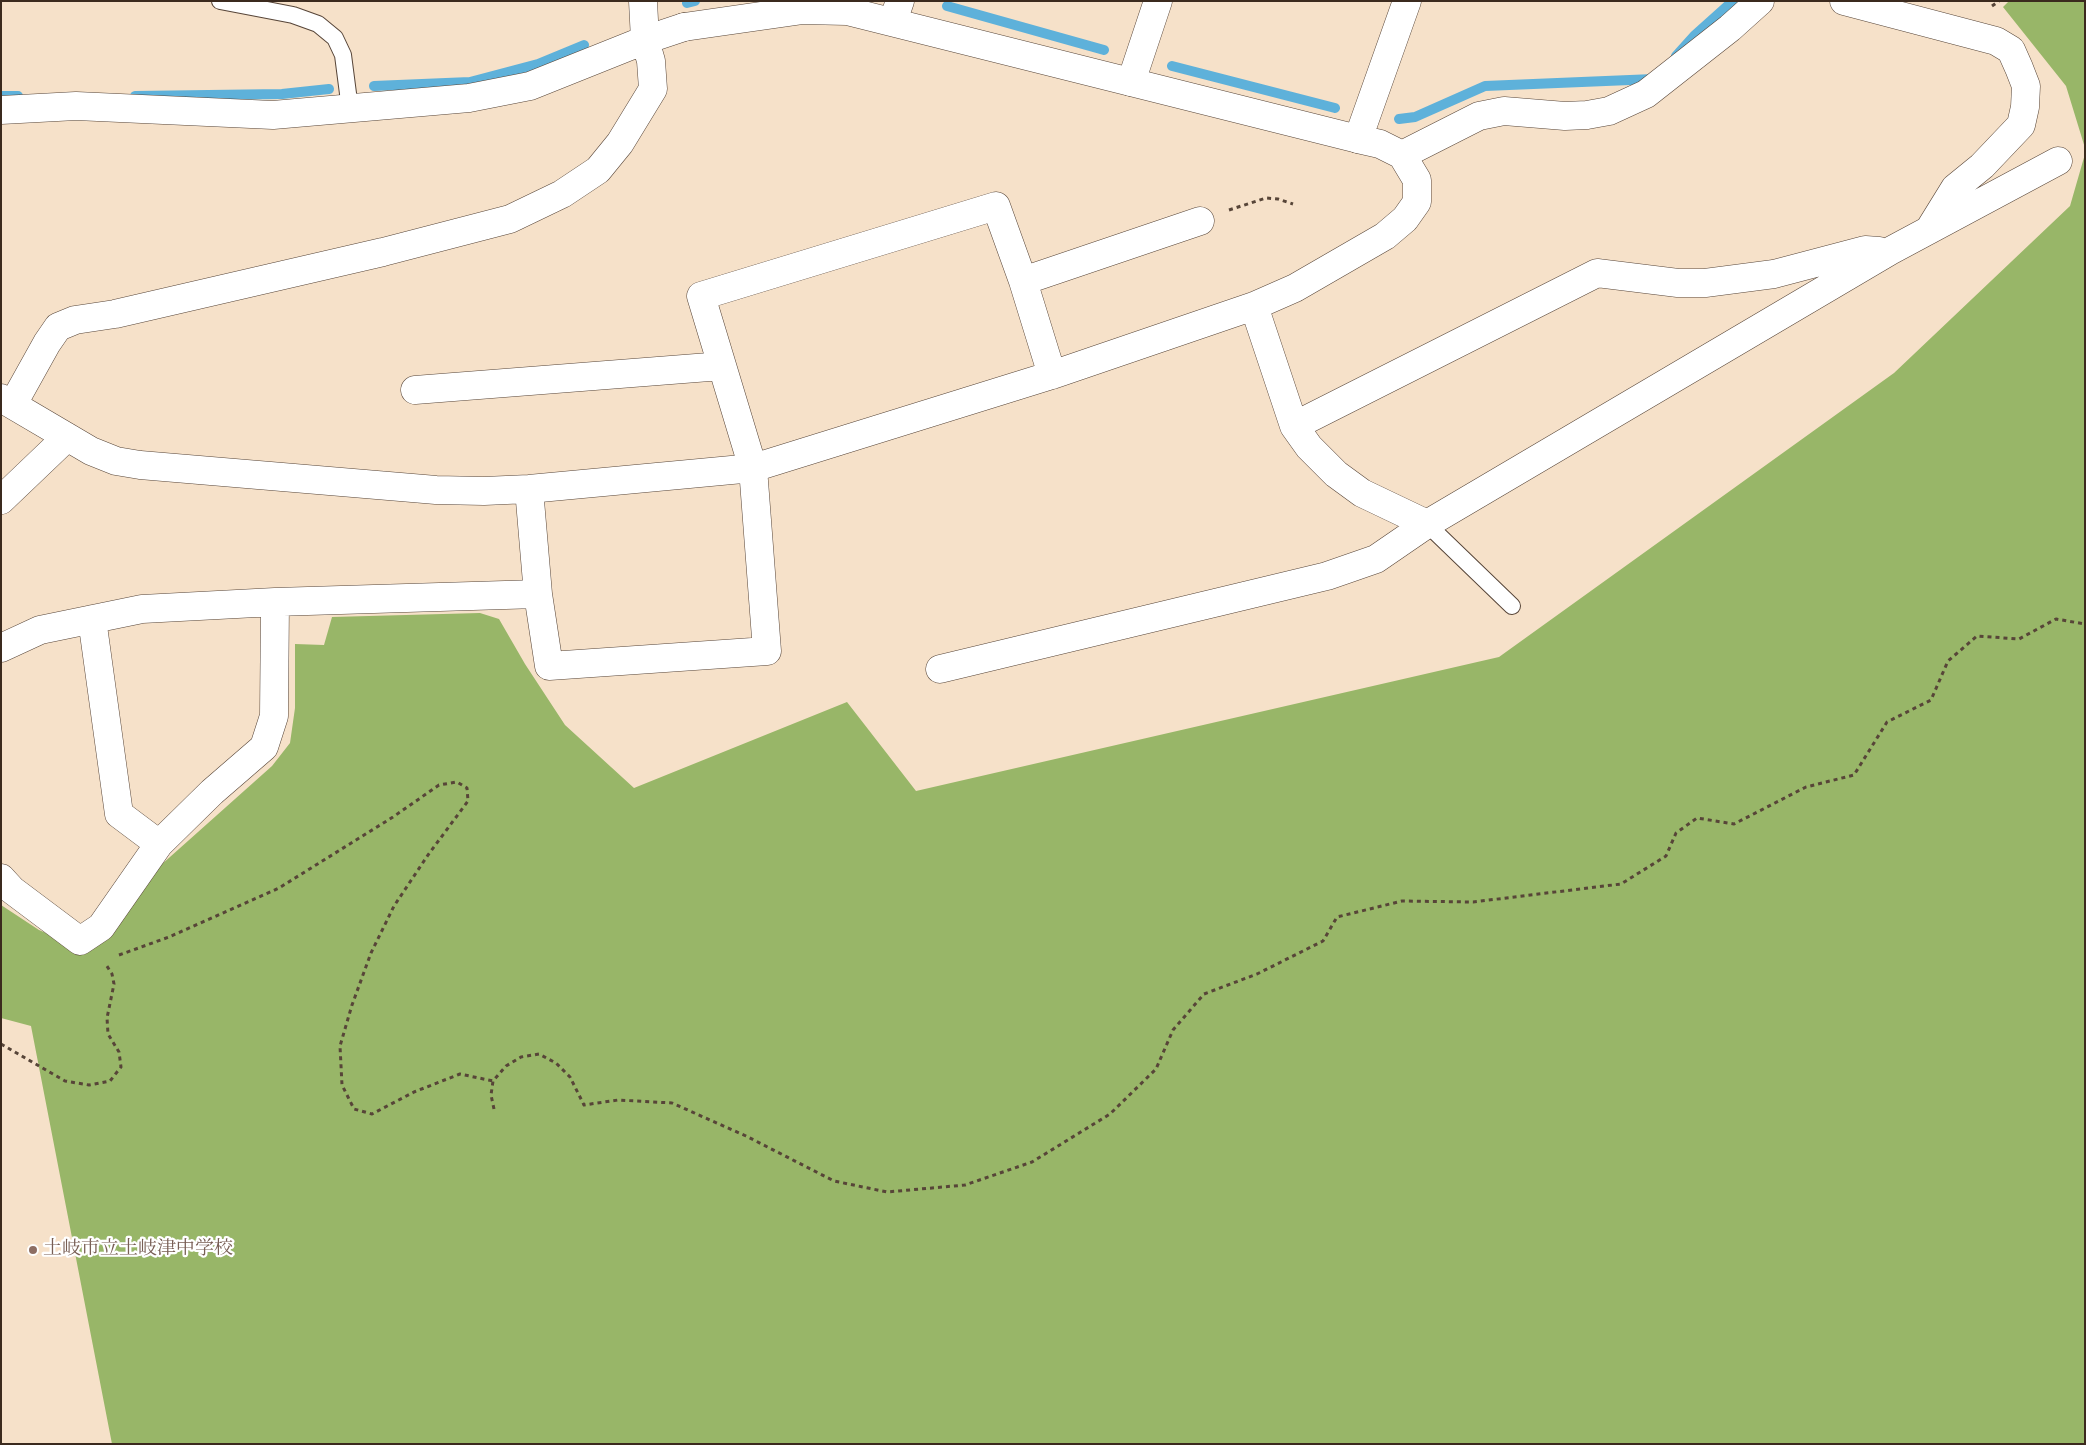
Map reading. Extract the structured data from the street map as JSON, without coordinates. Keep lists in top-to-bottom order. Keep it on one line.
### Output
{"places":["土岐市立土岐津中学校"]}
